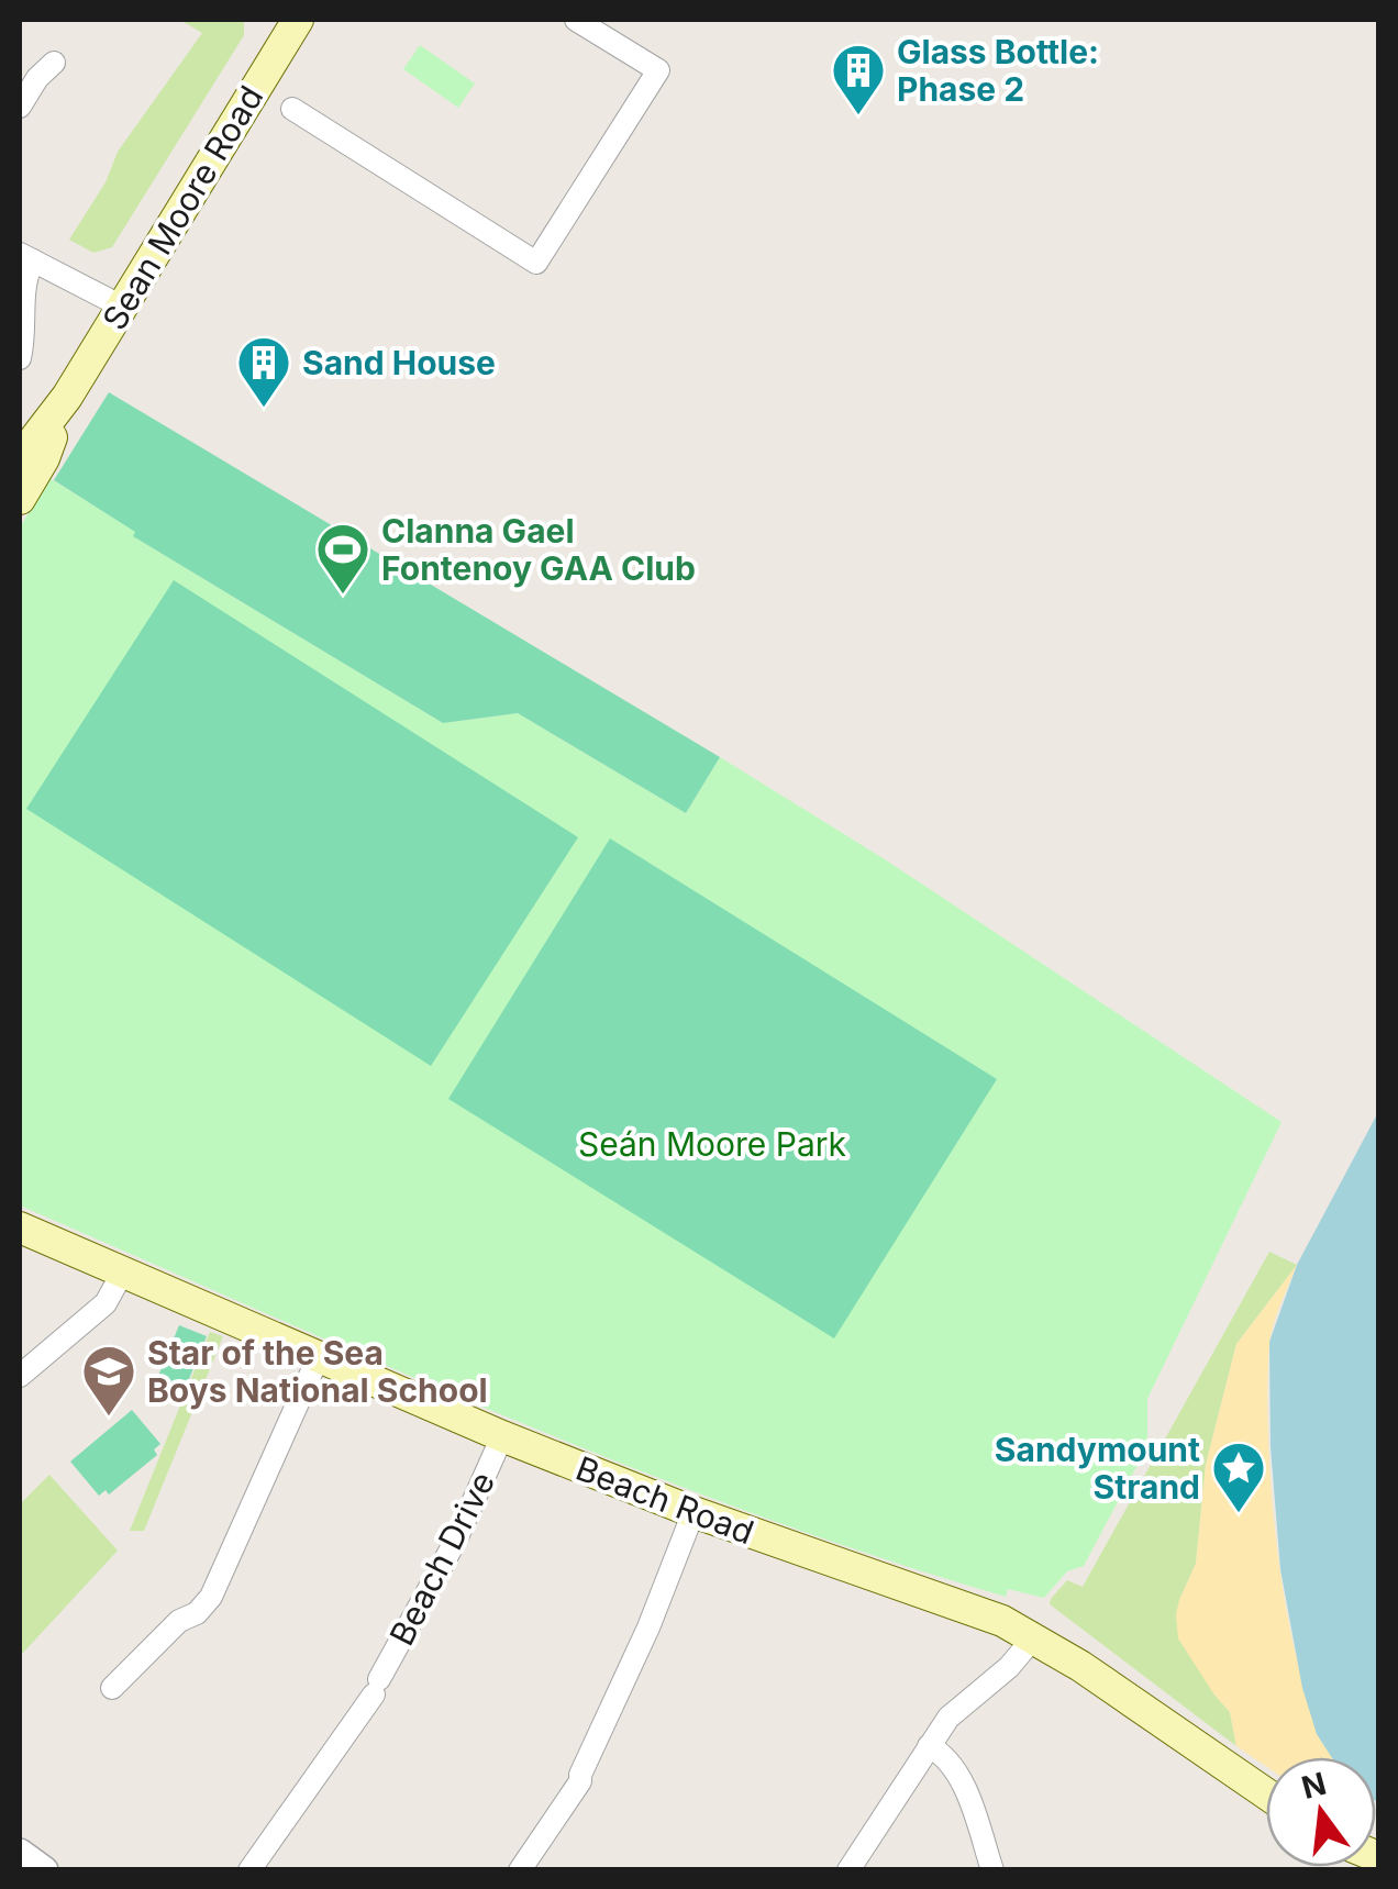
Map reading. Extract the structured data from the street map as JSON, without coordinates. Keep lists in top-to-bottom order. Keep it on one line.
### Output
{"streets":{"main road":["Sean Moore Road","Beach Road"],"street":["Beach Drive"]},"crossings":[["Beach Road","Beach Drive"]],"parks":["Seán Moore Park"],"places":{"building":["Glass Bottle: Phase 2","Sand House"],"sports":["Clanna Gael Fontenoy GAA Club"],"school or university":["Star of the Sea Boys National School"],"place":["Sandymount Strand"]},"north":"top"}
